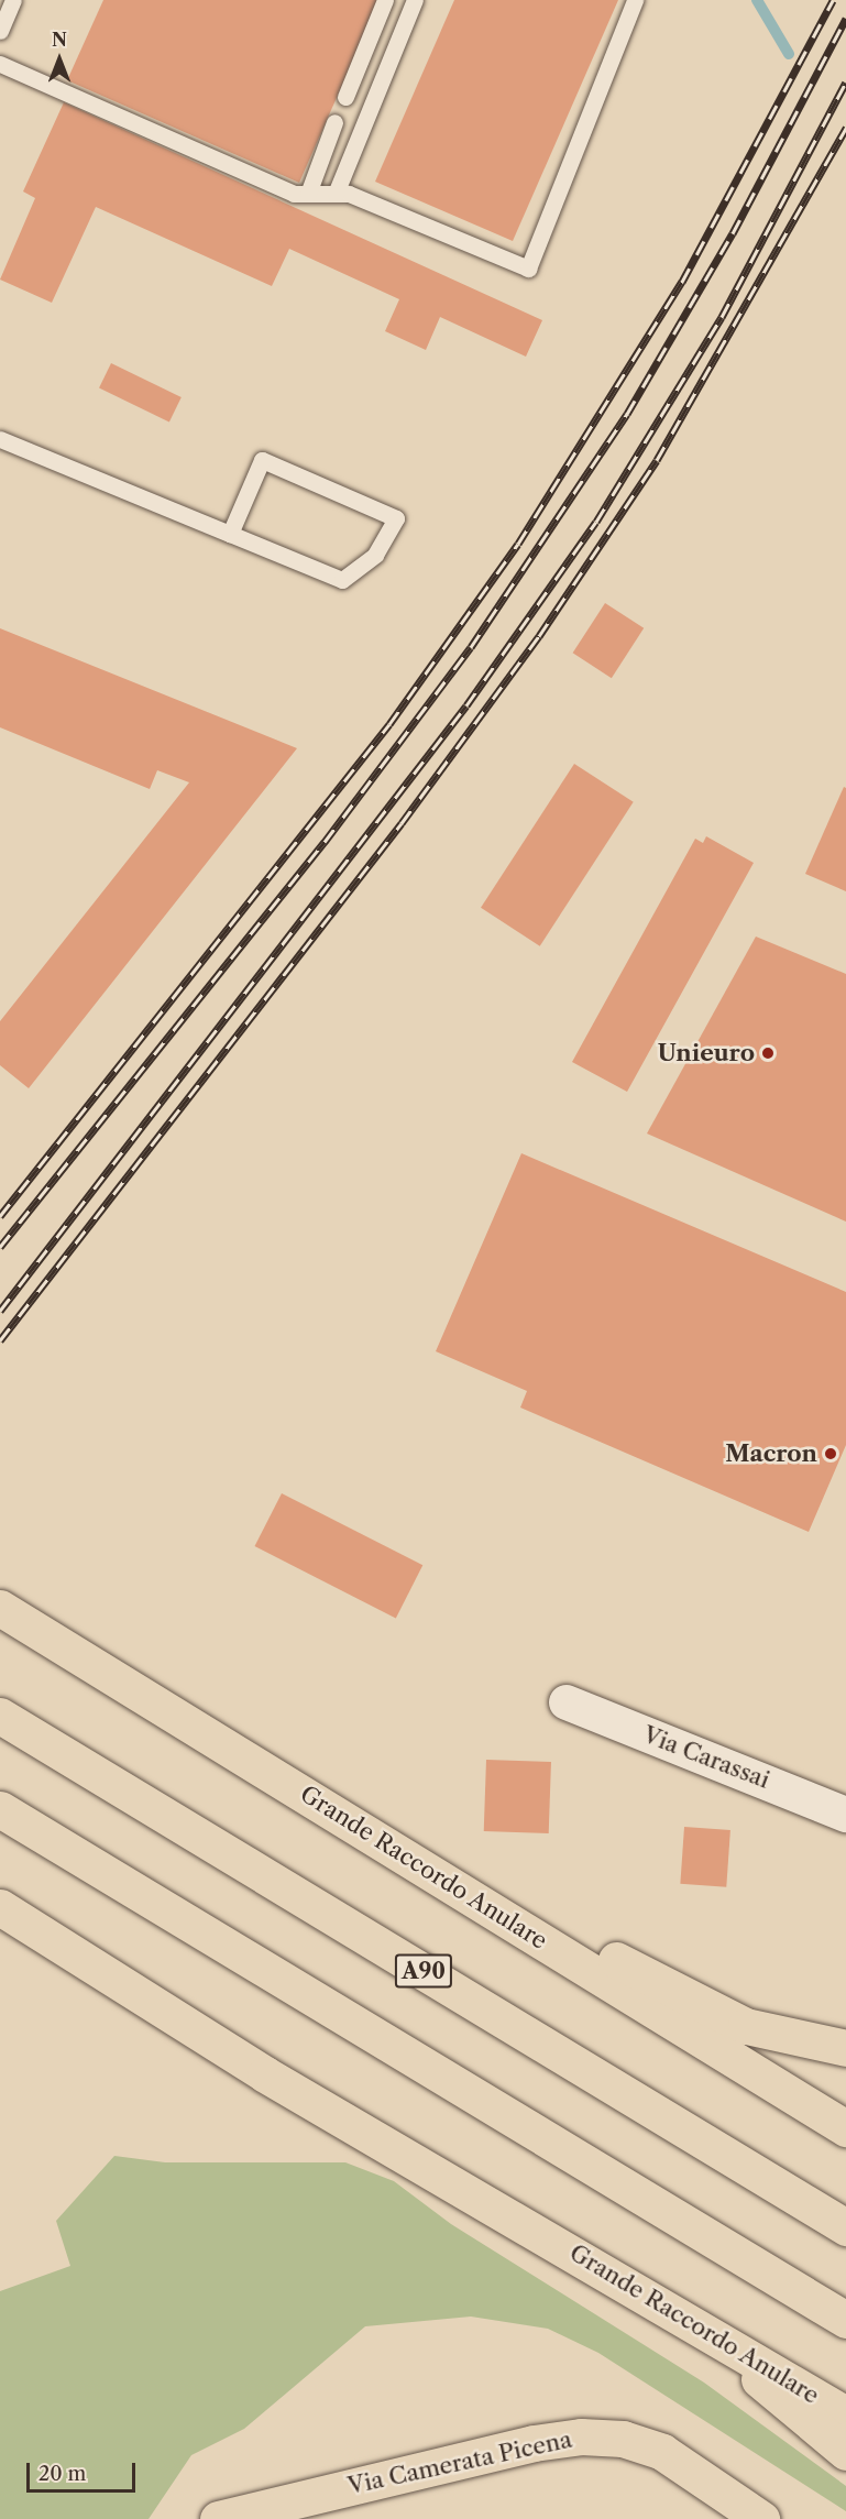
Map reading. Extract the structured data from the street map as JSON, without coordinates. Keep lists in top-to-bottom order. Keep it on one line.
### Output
{"streets":{"main road":["Grande Raccordo Anulare","A90","Via Camerata Picena"],"street":["Via Carassai"]},"places":["Unieuro","Macron"],"scale_bar":"20 m","north":"top"}
